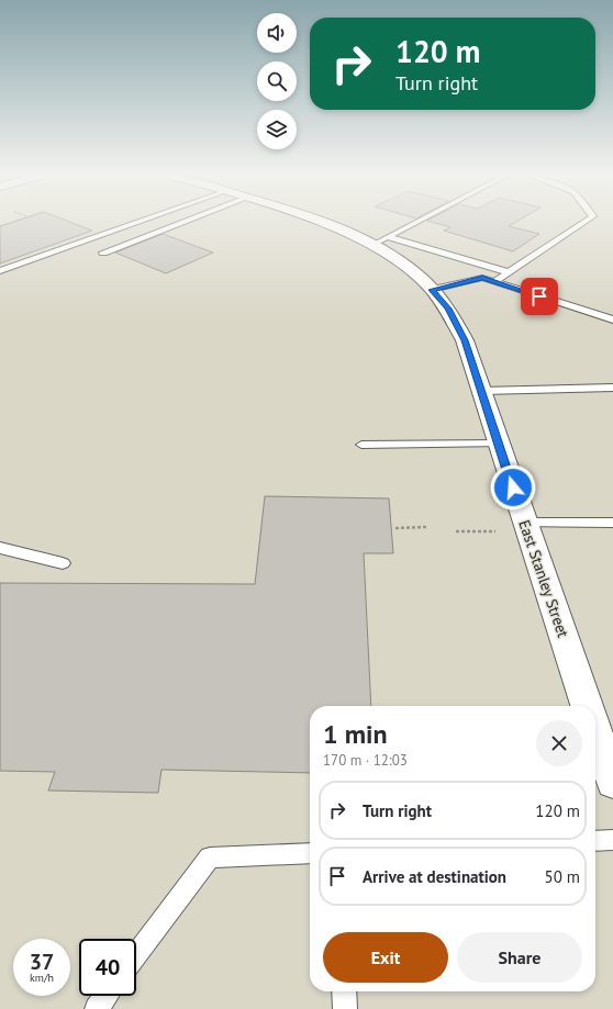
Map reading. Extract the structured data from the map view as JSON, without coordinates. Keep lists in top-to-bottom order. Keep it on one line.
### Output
{"streets":{"street":["East Stanley Street"]},"page":{"turn":["120 m","Turn right"],"heading":["1 min","170 m · 12:03"],"list":[{"name":"Turn right","value":"120 m"},{"name":"Arrive at destination","value":"50 m"}],"buttons":["Exit","Share"],"speed":"37 km/h","limit":"40"}}
